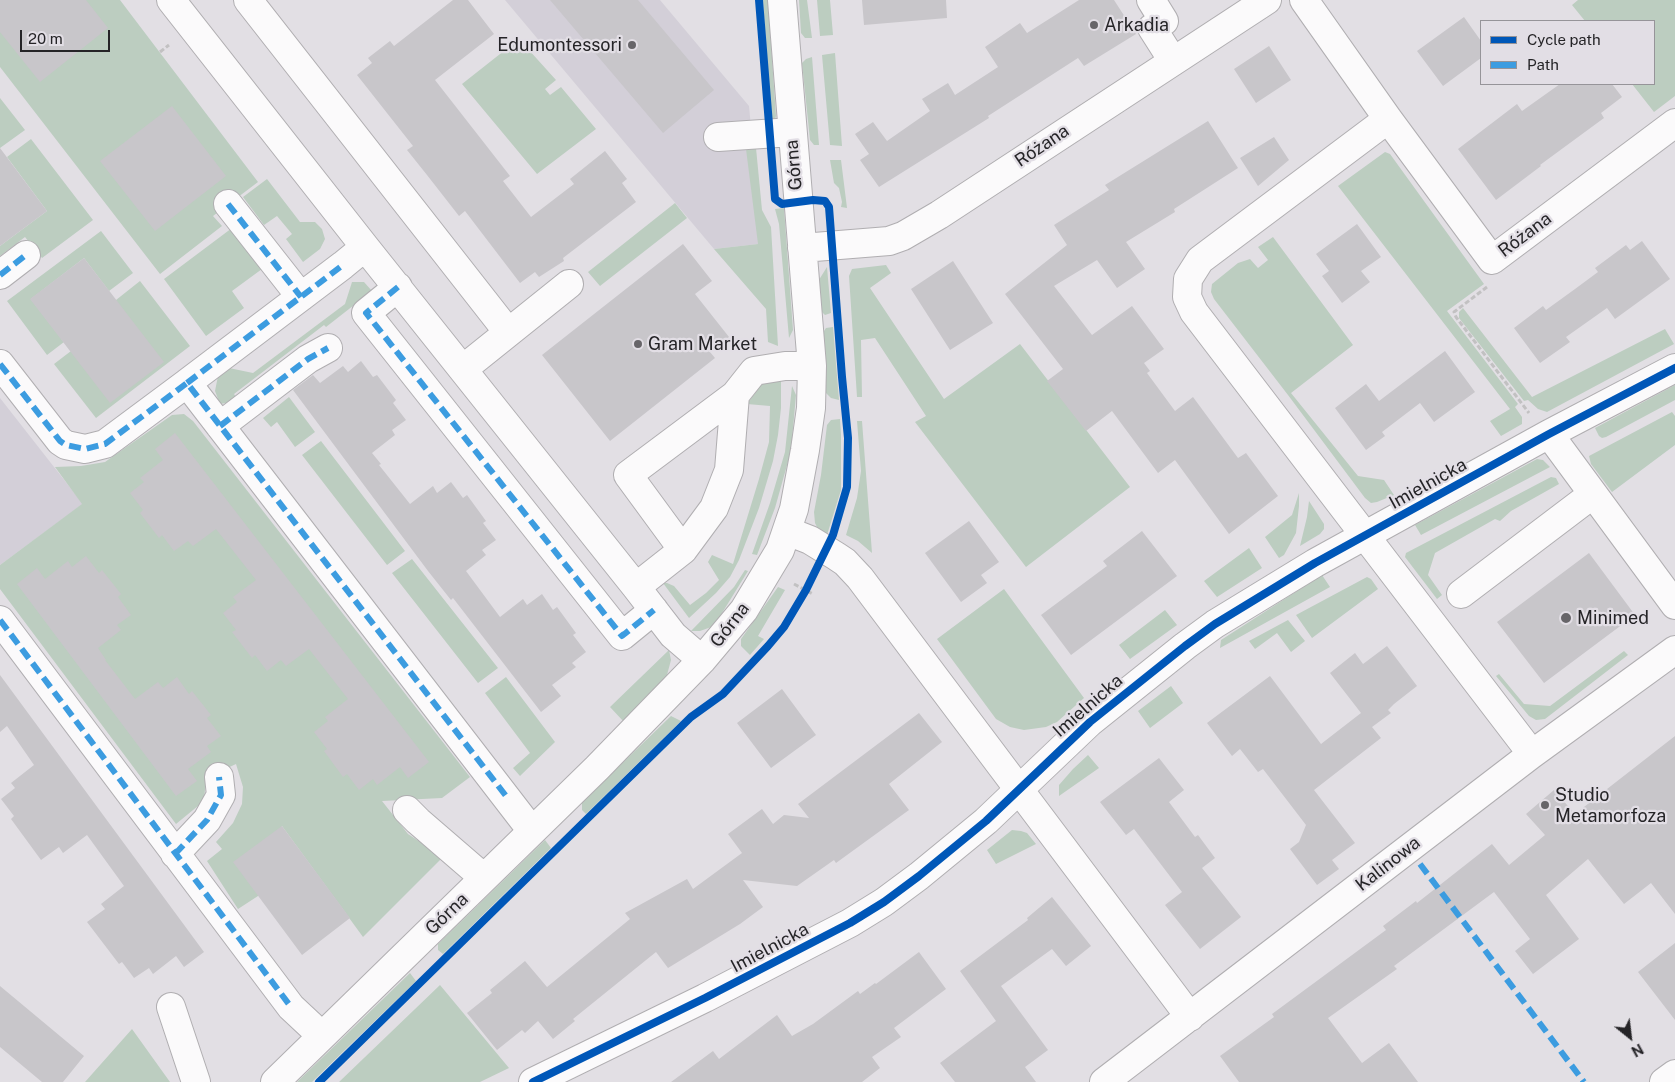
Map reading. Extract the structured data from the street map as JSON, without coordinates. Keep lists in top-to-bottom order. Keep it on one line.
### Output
{"streets":{"street":["Różana","Górna","Imielnicka","Kalinowa"]},"crossings":[["Różana","Górna"]],"places":["Arkadia","Edumontessori","Gram Market","Minimed","Studio Metamorfoza"],"legend":["Cycle path","Path"],"scale_bar":"20 m","north":"bottom right"}
